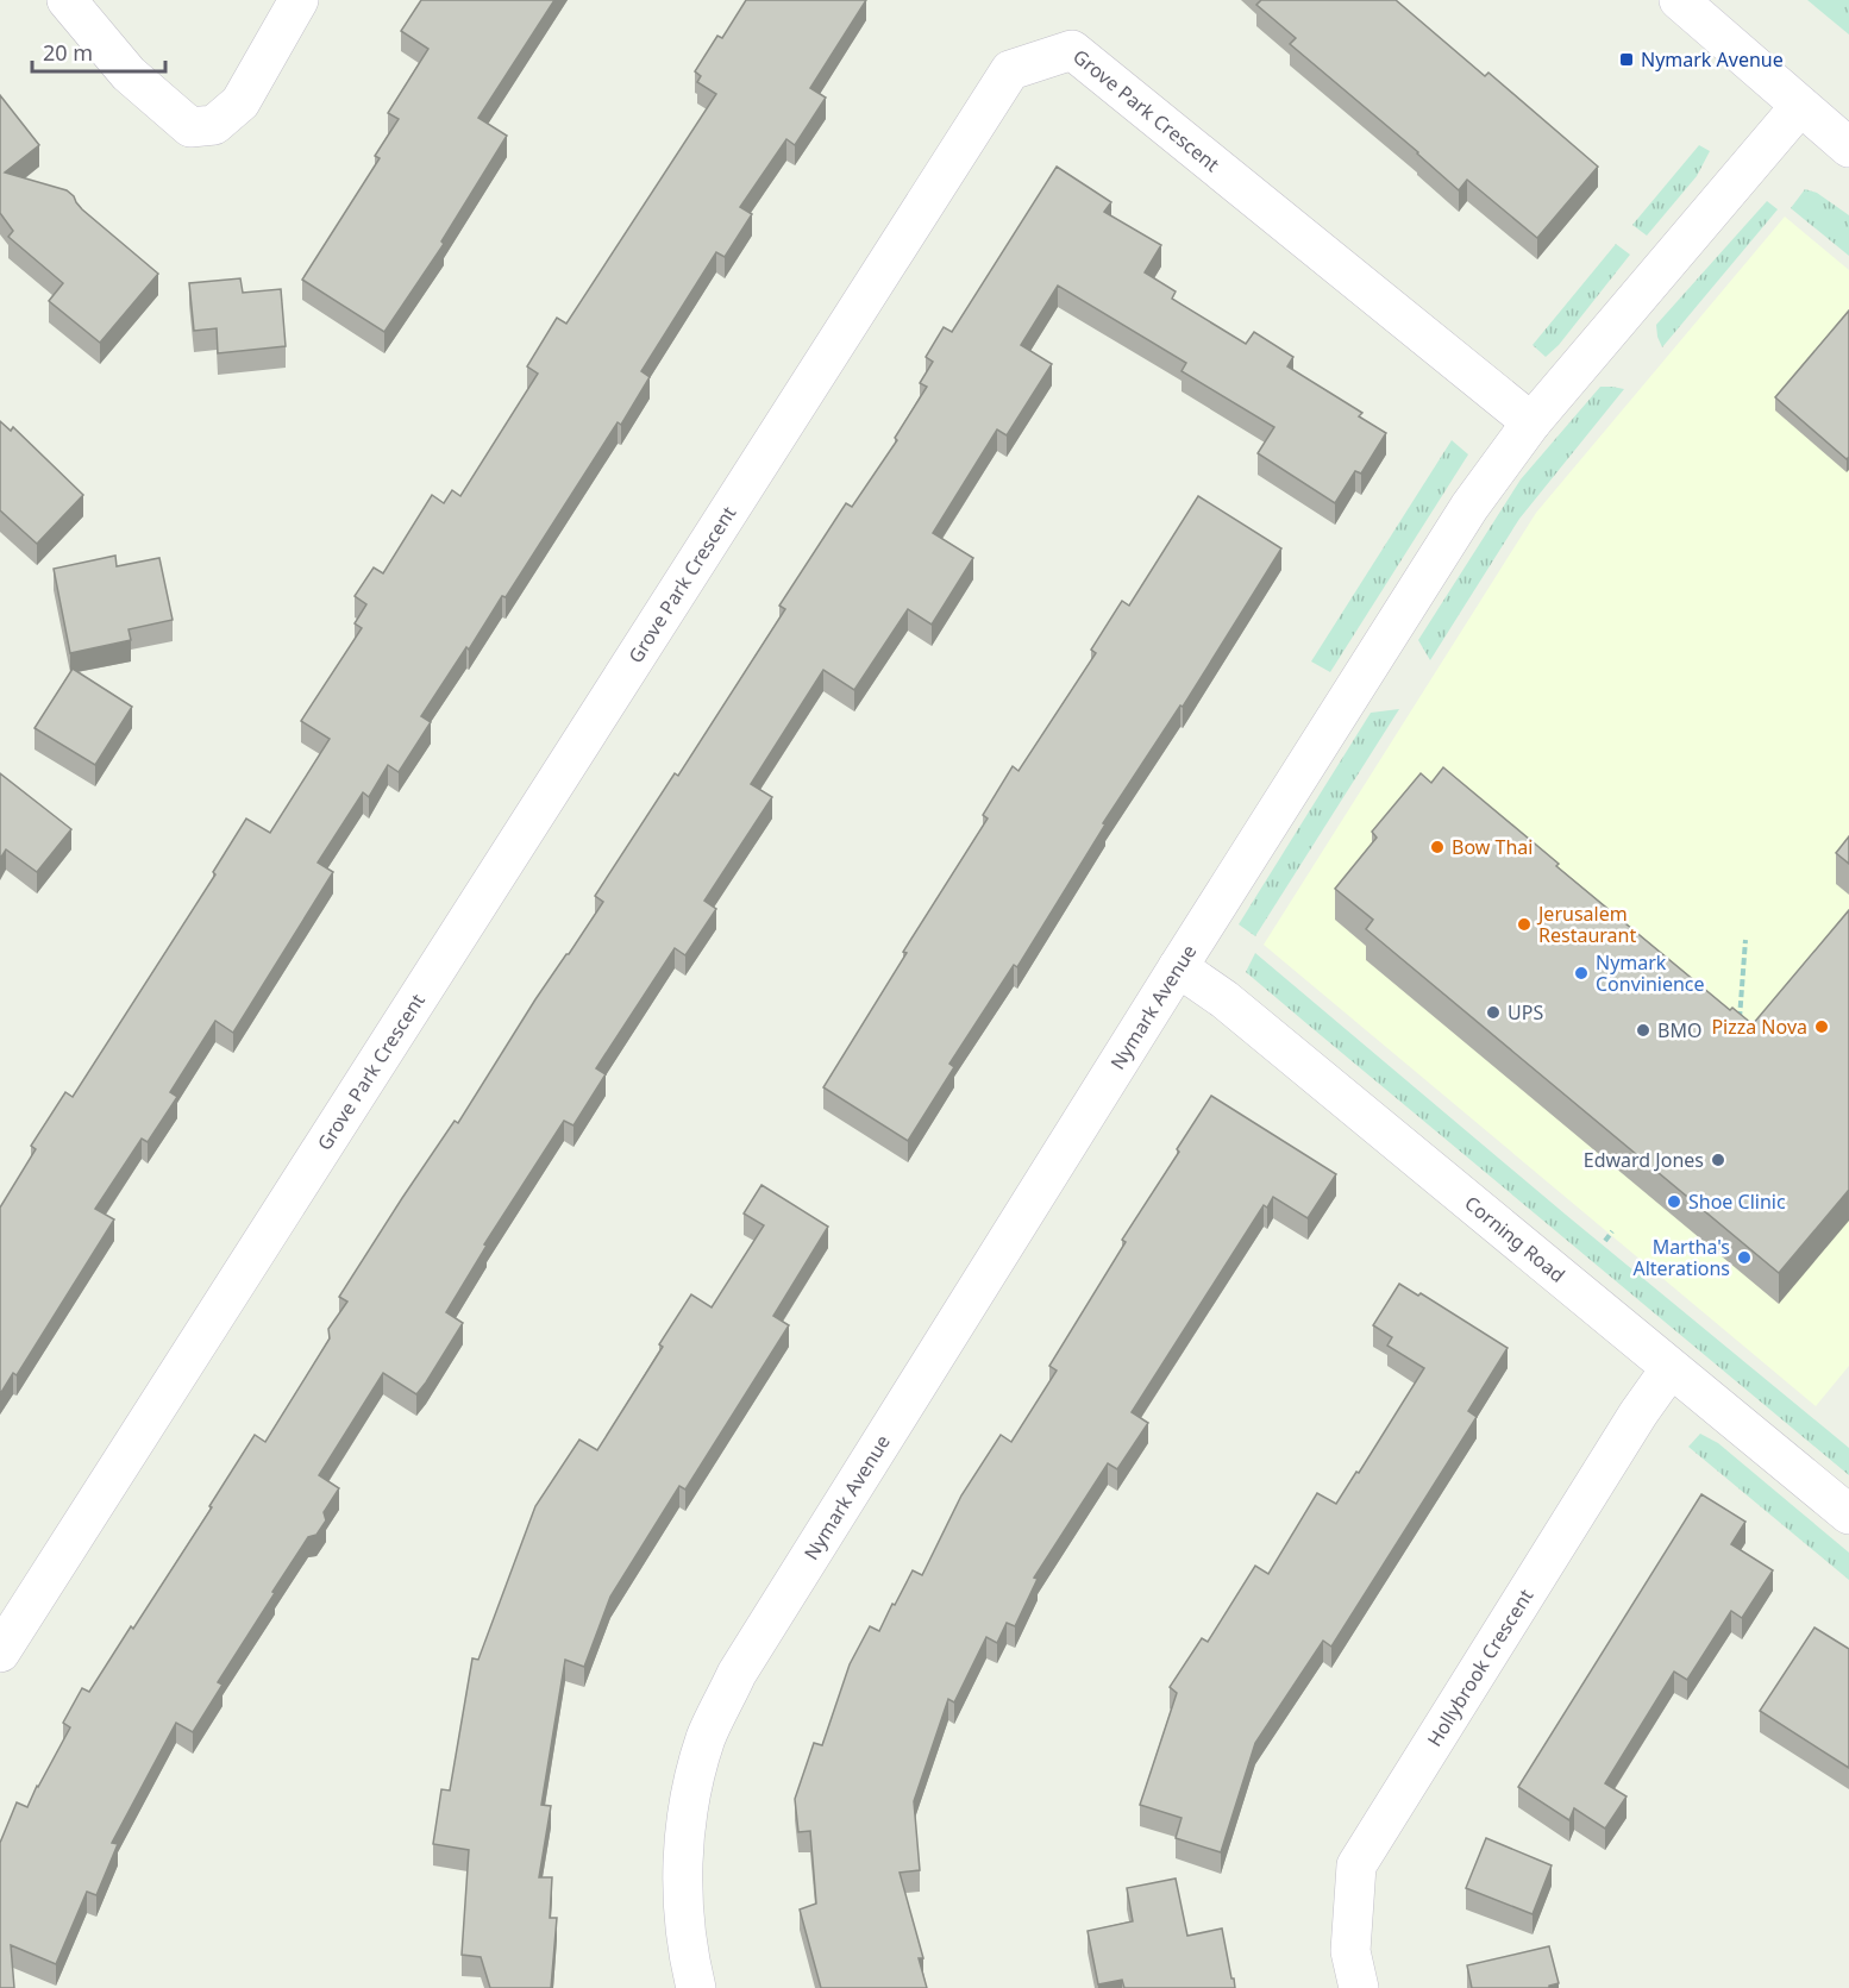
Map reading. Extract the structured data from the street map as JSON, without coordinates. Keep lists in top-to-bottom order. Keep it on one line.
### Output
{"streets":{"street":["Grove Park Crescent","Nymark Avenue","Corning Road","Hollybrook Crescent"]},"crossings":[["Grove Park Crescent","Nymark Avenue"],["Nymark Avenue","Corning Road"],["Corning Road","Hollybrook Crescent"]],"places":{"transit":["Nymark Avenue"],"other":["Bow Thai","Jerusalem Restaurant","Nymark Convinience","UPS","Pizza Nova","BMO","Edward Jones","Shoe Clinic","Martha's Alterations"]},"scale_bar":"20 m"}
